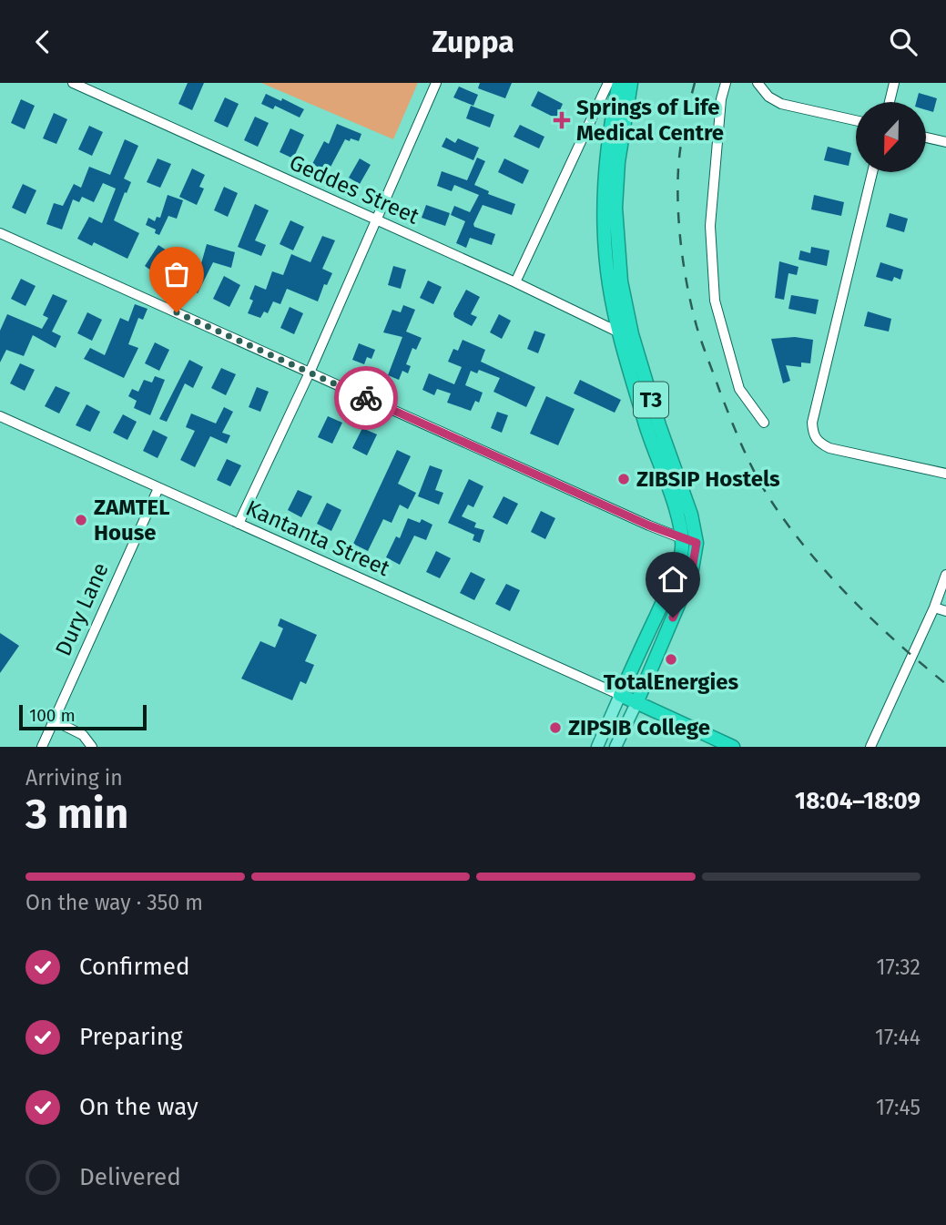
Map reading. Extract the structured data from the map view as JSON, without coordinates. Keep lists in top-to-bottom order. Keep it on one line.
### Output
{"streets":{"highway":["T3"],"street":["Geddes Street","Kantanta Street","Dury Lane"]},"crossings":[["Geddes Street","T3"],["T3","Kantanta Street"],["Kantanta Street","Dury Lane"]],"places":{"health":["Springs of Life Medical Centre"],"other":["ZIBSIP Hostels","ZAMTEL House","TotalEnergies","ZIPSIB College"]},"scale_bar":"100 m","north":"bottom","page":{"header":"Zuppa","scale":"100 m","heading":["3 min","Arriving in","18:04–18:09"],"bar":"On the way · 350 m","list":[["Confirmed","17:32"],["Preparing","17:44"],["On the way","17:45"],"Delivered"]}}
